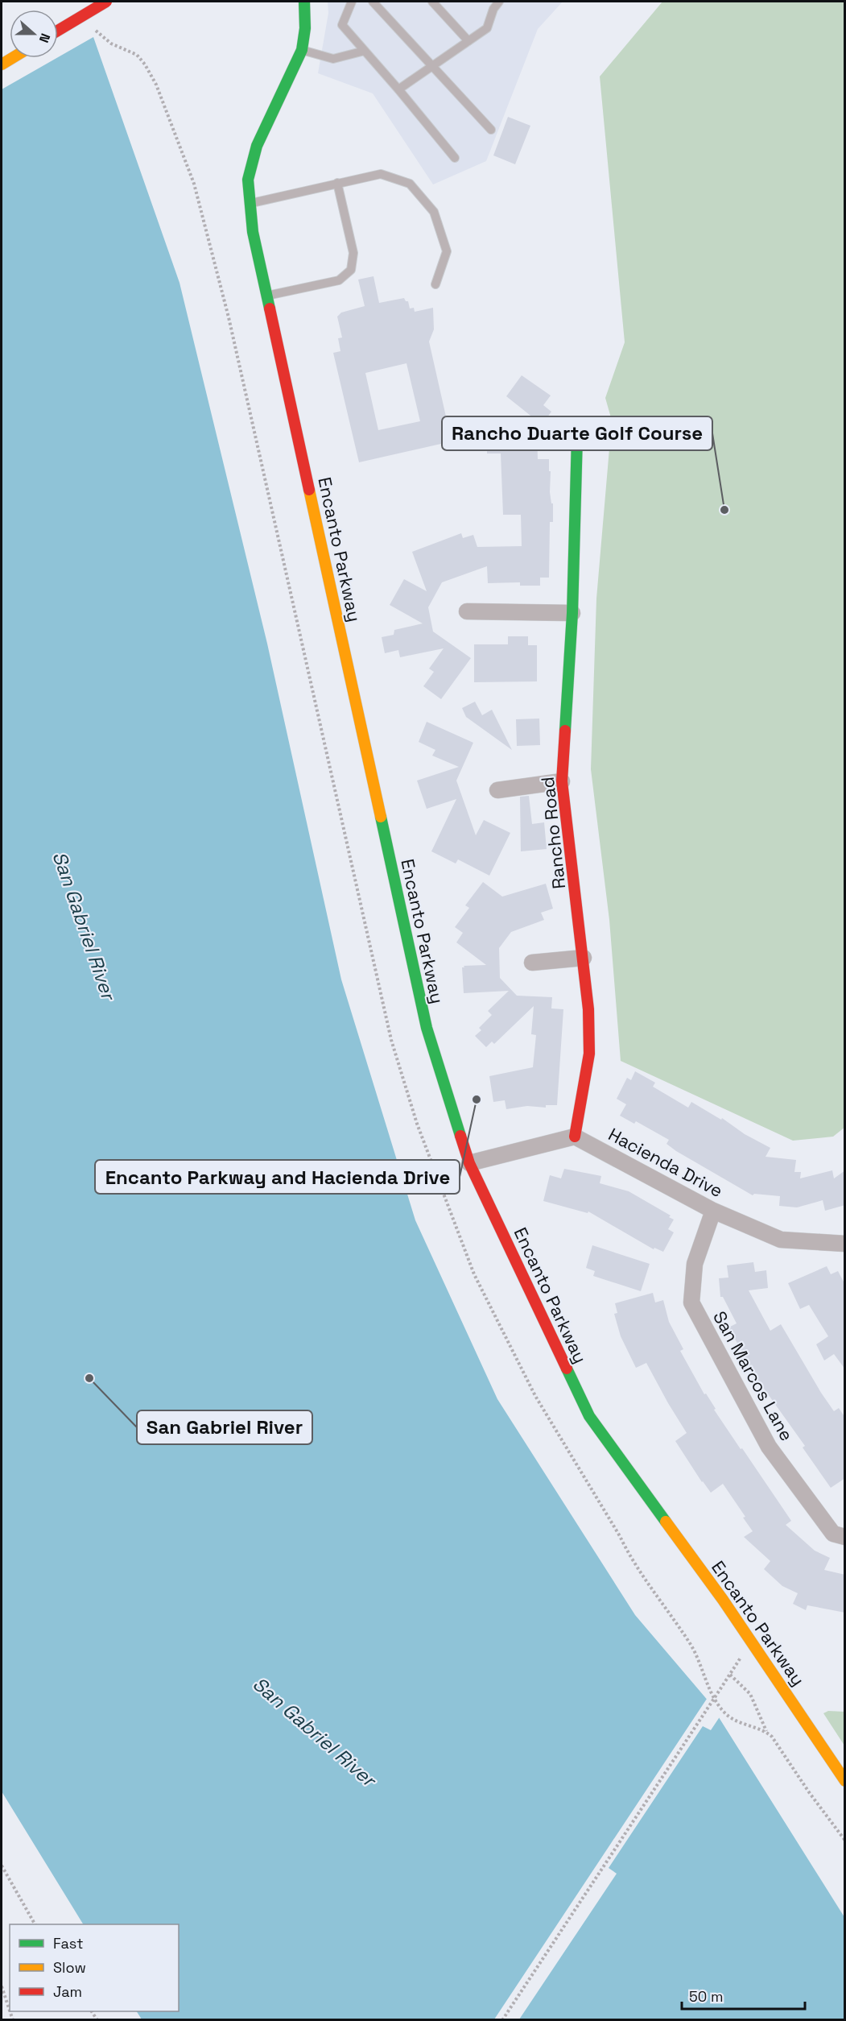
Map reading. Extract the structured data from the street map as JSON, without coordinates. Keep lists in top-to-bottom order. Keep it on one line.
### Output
{"streets":{"street":["Encanto Parkway","Rancho Road","Hacienda Drive","San Marcos Lane"]},"crossings":[["Rancho Road","Hacienda Drive"],["Hacienda Drive","San Marcos Lane"]],"water":["San Gabriel River"],"places":["Rancho Duarte Golf Course","Encanto Parkway and Hacienda Drive","San Gabriel River"],"legend":["Fast","Slow","Jam"],"scale_bar":"50 m","north":"right"}
